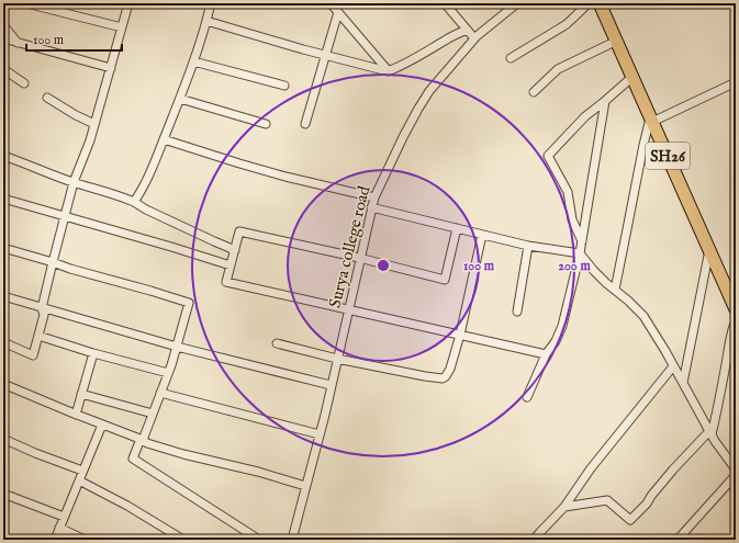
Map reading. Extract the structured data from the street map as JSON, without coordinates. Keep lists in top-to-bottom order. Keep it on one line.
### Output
{"streets":{"main road":["SH26"],"street":["Surya college road"]},"scale_bar":"100 m","rings":["100 m","200 m"]}
